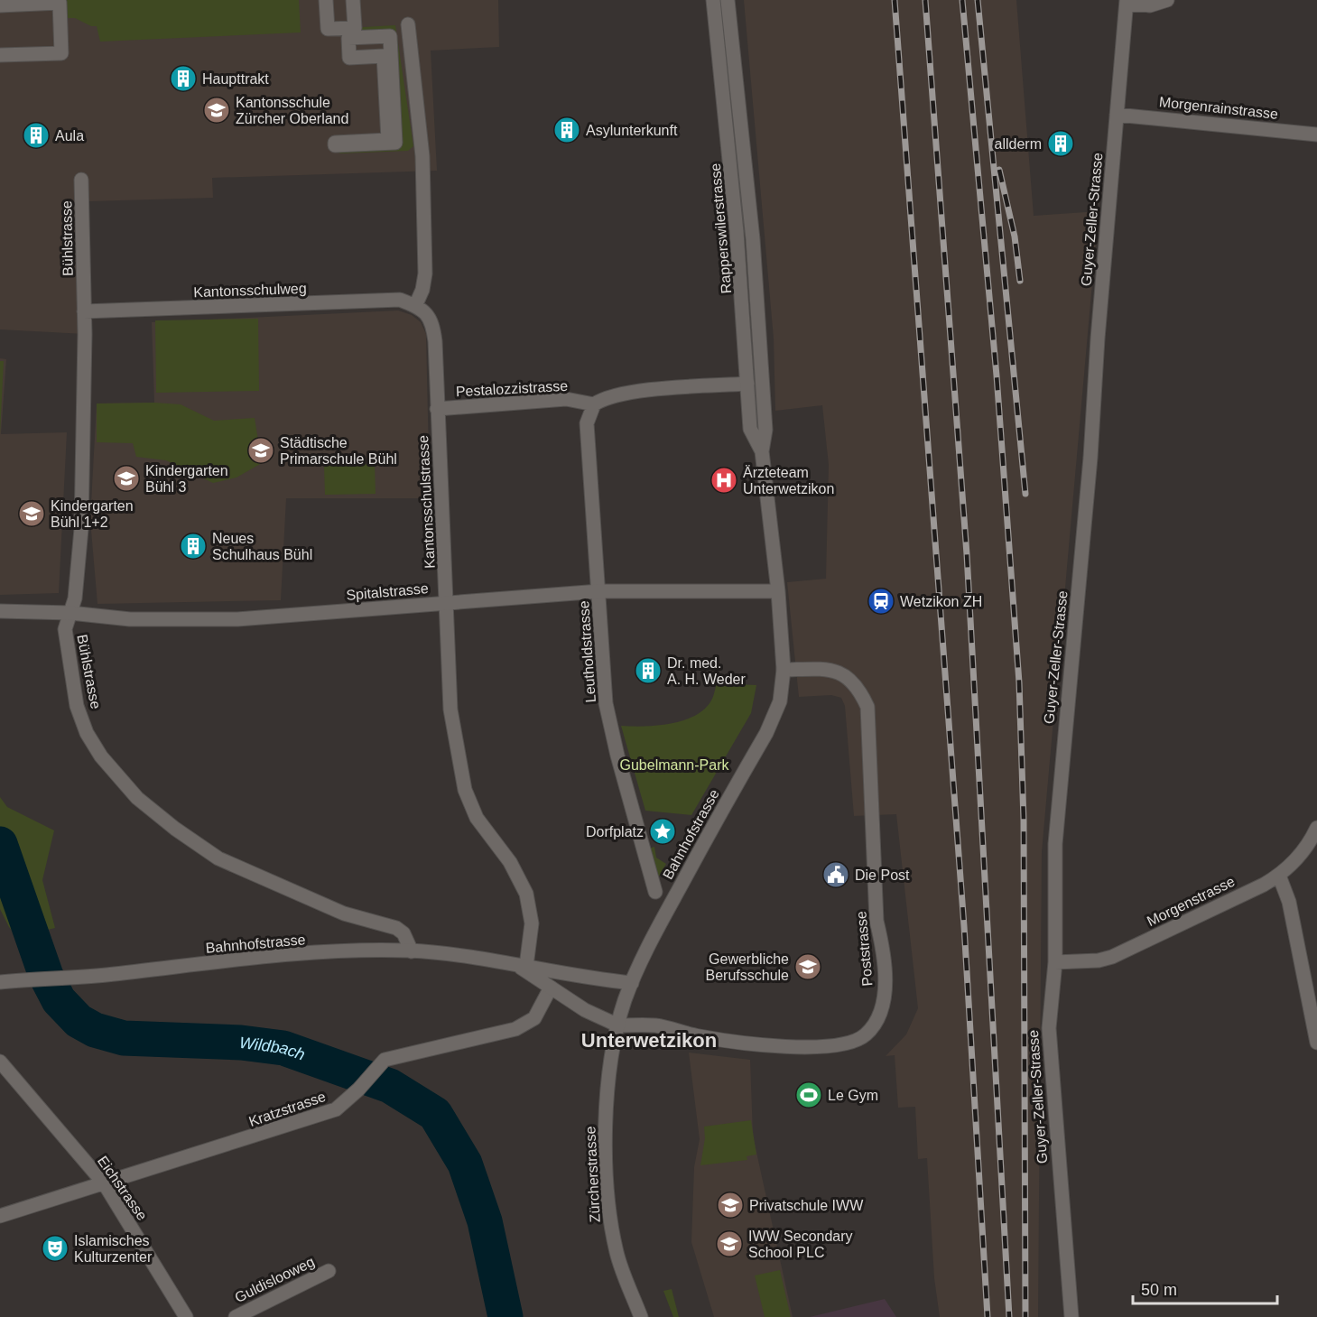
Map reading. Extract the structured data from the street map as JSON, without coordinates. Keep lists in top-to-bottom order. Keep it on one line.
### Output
{"streets":{"street":["Morgenrainstrasse","Guyer-Zeller-Strasse","Rapperswilerstrasse","Bühlstrasse","Kantonsschulweg","Pestalozzistrasse","Kantonsschulstrasse","Spitalstrasse","Leutholdstrasse","Bahnhofstrasse","Morgenstrasse","Poststrasse","Kratzstrasse","Zürcherstrasse","Eichstrasse","Guldislooweg"]},"crossings":[["Morgenrainstrasse","Guyer-Zeller-Strasse"],["Guyer-Zeller-Strasse","Morgenstrasse"],["Rapperswilerstrasse","Spitalstrasse"],["Rapperswilerstrasse","Bahnhofstrasse"],["Rapperswilerstrasse","Poststrasse"],["Bühlstrasse","Kantonsschulweg"],["Bühlstrasse","Spitalstrasse"],["Bühlstrasse","Bahnhofstrasse"],["Kantonsschulweg","Kantonsschulstrasse"],["Pestalozzistrasse","Kantonsschulstrasse"],["Pestalozzistrasse","Leutholdstrasse"],["Kantonsschulstrasse","Spitalstrasse"],["Kantonsschulstrasse","Bahnhofstrasse"],["Spitalstrasse","Leutholdstrasse"],["Bahnhofstrasse","Poststrasse"],["Bahnhofstrasse","Kratzstrasse"],["Bahnhofstrasse","Zürcherstrasse"],["Poststrasse","Zürcherstrasse"],["Kratzstrasse","Eichstrasse"]],"districts":["Unterwetzikon"],"water":["Wildbach"],"parks":["Gubelmann-Park"],"places":{"building":["Haupttrakt","Asylunterkunft","Aula","allderm","Neues Schulhaus Bühl","Dr. med. A. H. Weder"],"school or university":["Kantonsschule Zürcher Oberland","Städtische Primarschule Bühl","Kindergarten Bühl 3","Kindergarten Bühl 1+2","Gewerbliche Berufsschule","Privatschule IWW","IWW Secondary School PLC"],"hospital":["Ärzteteam Unterwetzikon"],"station":["Wetzikon ZH"],"place":["Dorfplatz"],"public building":["Die Post"],"sports":["Le Gym"],"theatre":["Islamisches Kulturzenter"]},"scale_bar":"50 m"}
